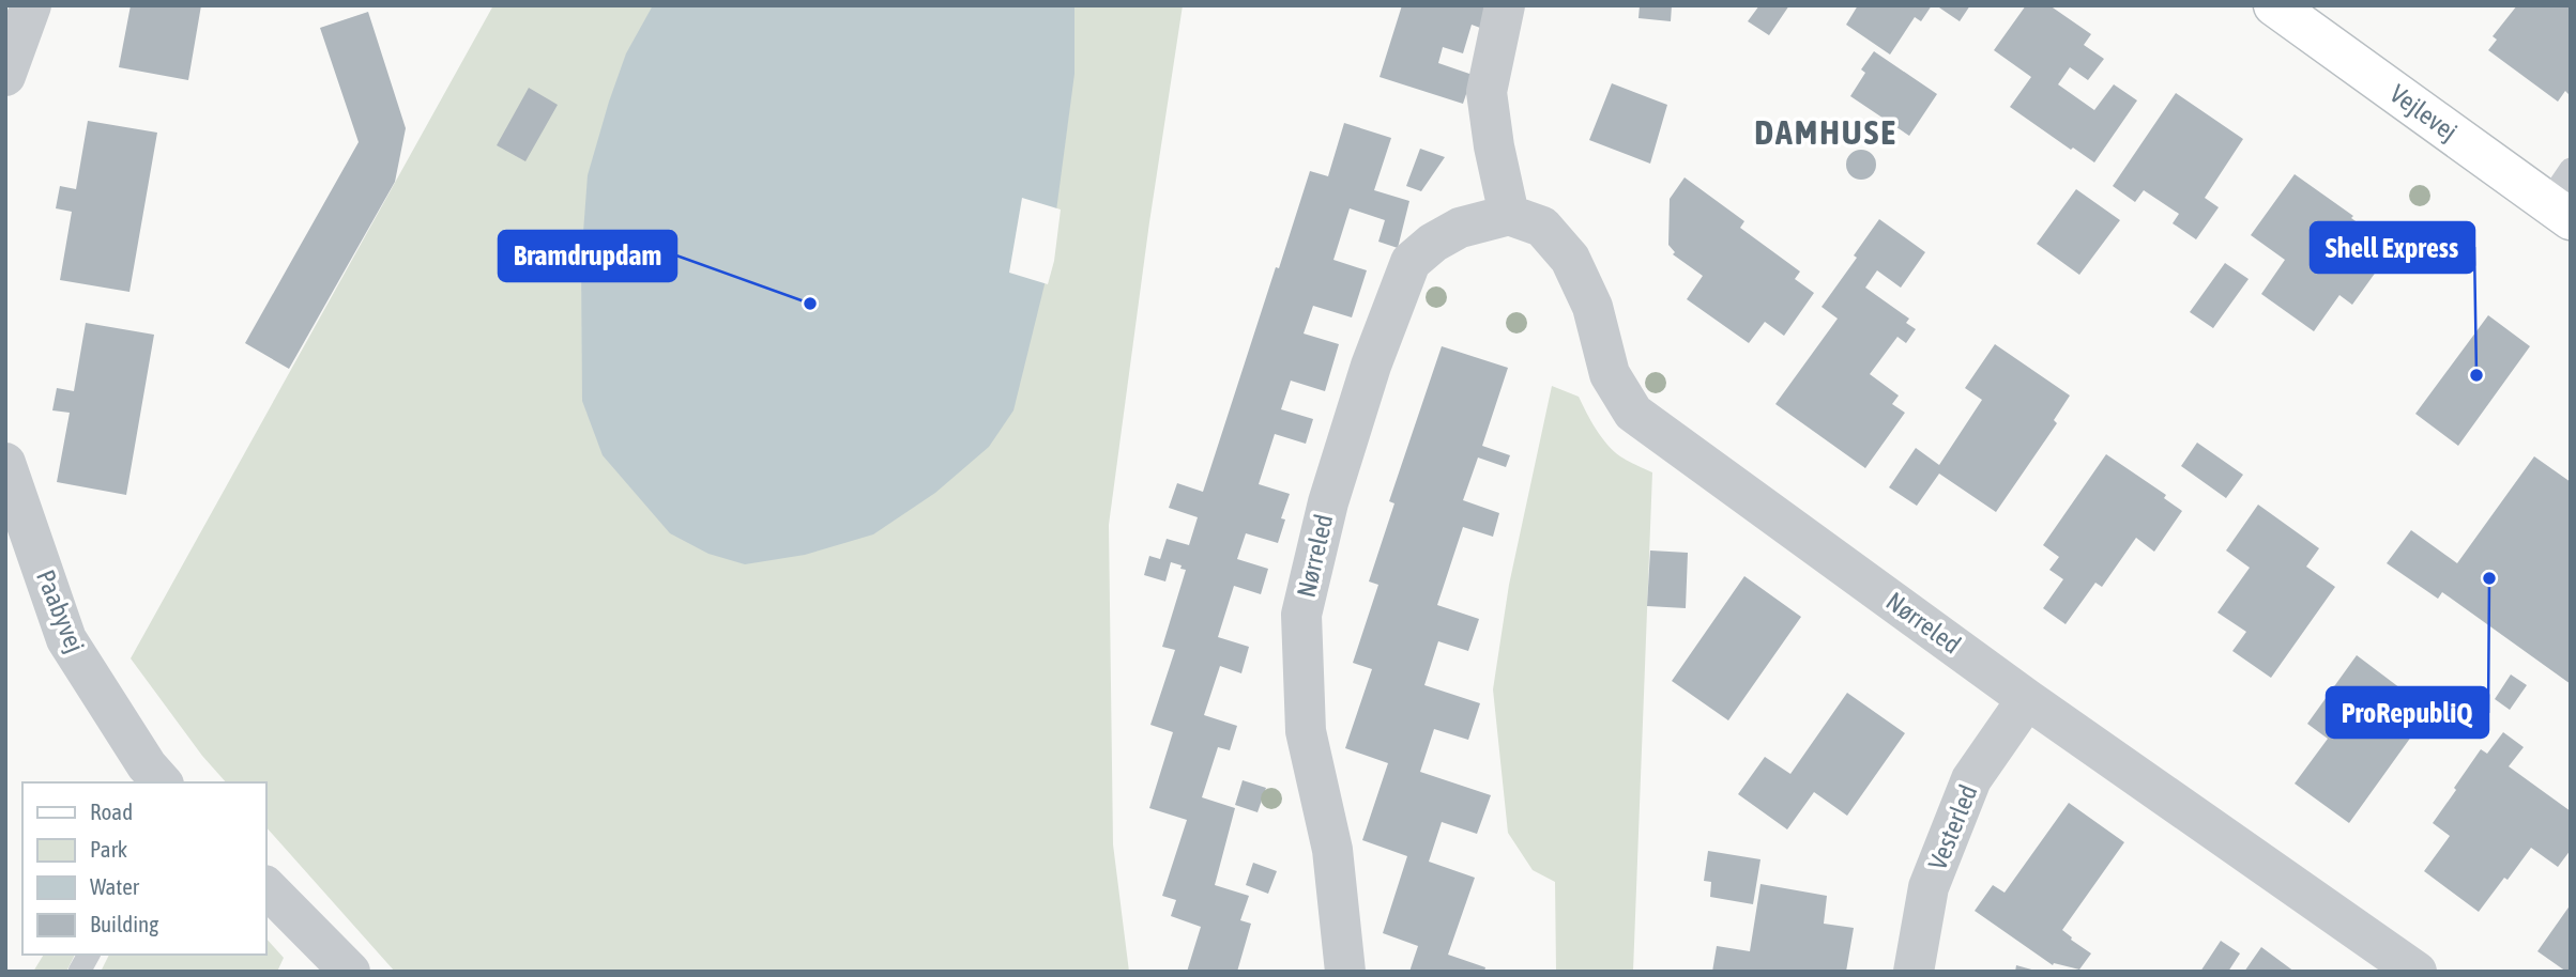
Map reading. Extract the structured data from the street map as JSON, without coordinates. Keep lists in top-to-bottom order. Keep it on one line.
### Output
{"streets":{"street":["Vejlevej","Nørreled","Paabyvej","Vesterled"]},"crossings":[["Nørreled","Vesterled"]],"districts":["DAMHUSE"],"places":["Bramdrupdam","Shell Express","ProRepubliQ"],"legend":["Road","Park","Water","Building"]}
